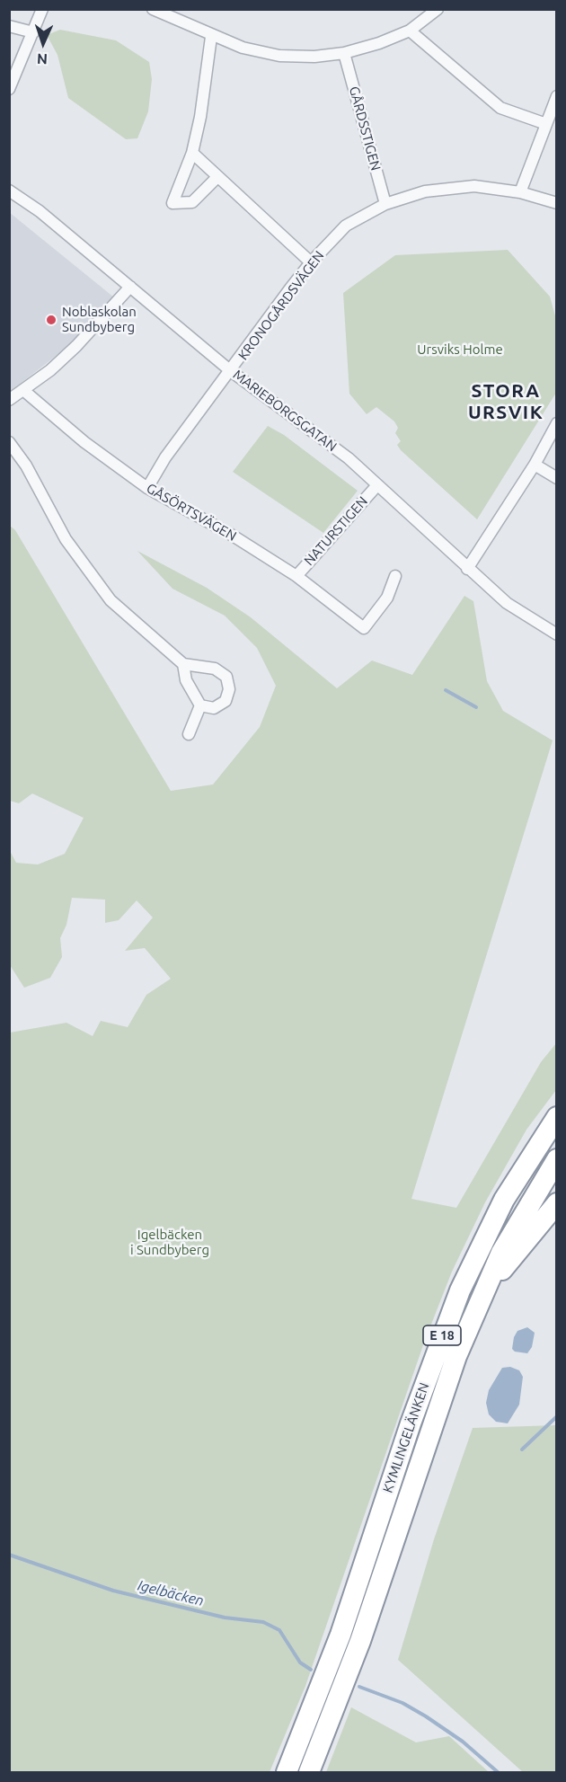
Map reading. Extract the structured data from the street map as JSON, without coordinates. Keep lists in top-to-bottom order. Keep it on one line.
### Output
{"streets":{"highway":["E 18","KYMLINGELÄNKEN"],"street":["GÅRDSSTIGEN","KRONOGÅRDSVÄGEN","MARIEBORGSGATAN","GÅSÖRTSVÄGEN","NATURSTIGEN"]},"crossings":[["GÅRDSSTIGEN","KRONOGÅRDSVÄGEN"],["KRONOGÅRDSVÄGEN","MARIEBORGSGATAN"],["KRONOGÅRDSVÄGEN","GÅSÖRTSVÄGEN"],["MARIEBORGSGATAN","NATURSTIGEN"],["GÅSÖRTSVÄGEN","NATURSTIGEN"]],"districts":["STORA URSVIK"],"water":["Igelbäcken"],"parks":["Ursviks Holme","Igelbäcken i Sundbyberg"],"places":["Noblaskolan Sundbyberg"],"north":"bottom"}
